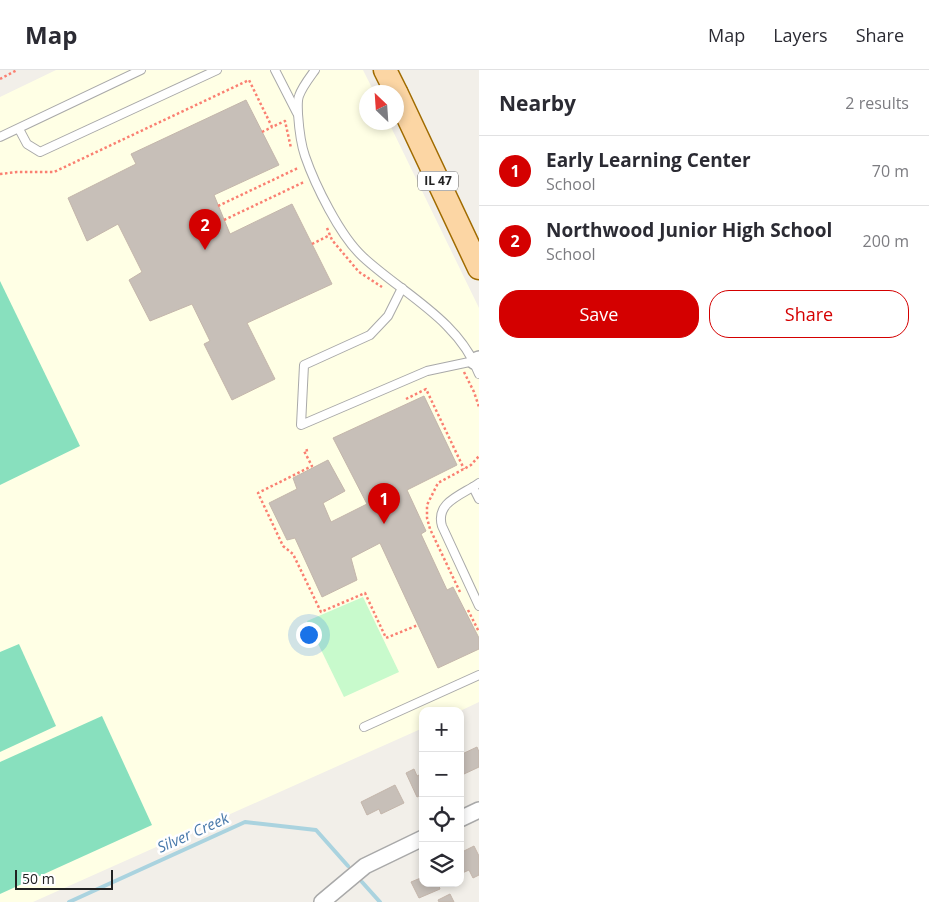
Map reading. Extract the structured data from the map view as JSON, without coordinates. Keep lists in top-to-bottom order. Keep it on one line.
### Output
{"streets":{"main road":["IL 47"]},"water":["Silver Creek"],"scale_bar":"50 m","north":"top left","page":{"header":"Map","nav":["Map","Layers","Share"],"heading":["Nearby","2 results"],"list":[{"mark":"1","name":"Early Learning Center","note":"School","value":"70 m"},{"mark":"2","name":"Northwood Junior High School","note":"School","value":"200 m"}],"pins":["2","1"],"buttons":["Save","Share"],"map_buttons":["+","−"],"scale":"50 m"}}
